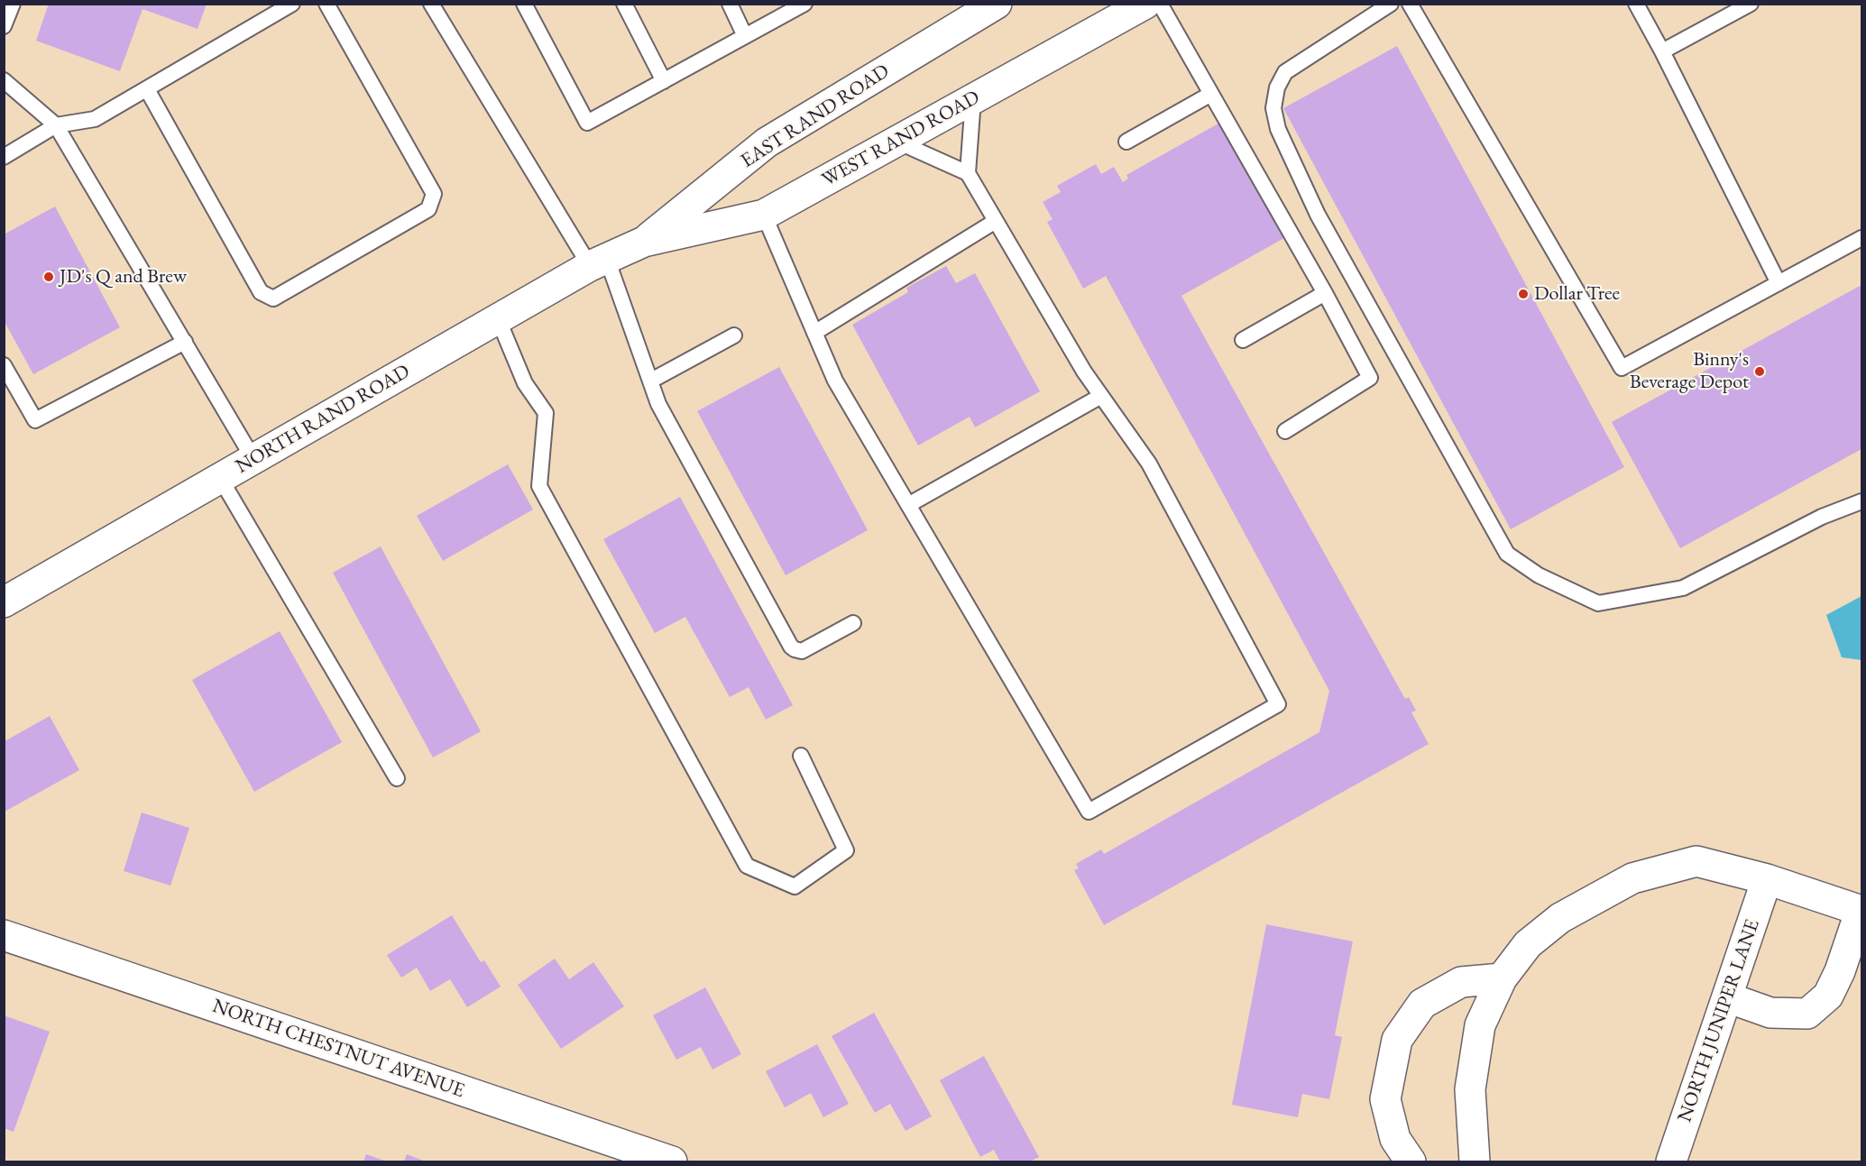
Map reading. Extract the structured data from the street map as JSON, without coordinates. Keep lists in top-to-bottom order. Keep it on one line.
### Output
{"streets":{"street":["EAST RAND ROAD","WEST RAND ROAD","NORTH RAND ROAD","NORTH JUNIPER LANE","NORTH CHESTNUT AVENUE"]},"crossings":[["EAST RAND ROAD","WEST RAND ROAD"],["EAST RAND ROAD","NORTH RAND ROAD"],["WEST RAND ROAD","NORTH RAND ROAD"]],"places":["JD's Q and Brew","Dollar Tree","Binny's Beverage Depot"]}
